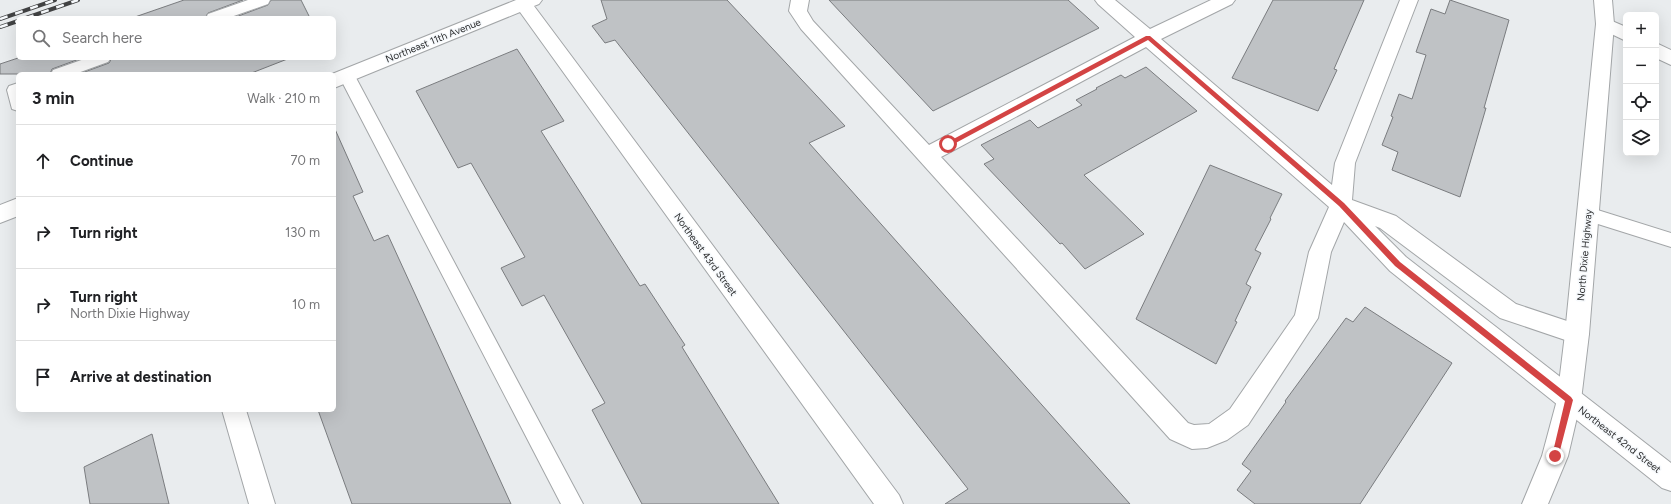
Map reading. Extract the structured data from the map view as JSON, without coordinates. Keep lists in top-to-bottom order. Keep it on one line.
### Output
{"streets":{"street":["Northeast 11th Avenue","Northeast 43rd Street","North Dixie Highway","Northeast 42nd Street"]},"crossings":[["Northeast 11th Avenue","Northeast 43rd Street"],["North Dixie Highway","Northeast 42nd Street"]],"page":{"map_buttons":["+","−"],"search":"Search here","heading":["3 min","Walk · 210 m"],"list":[["Continue","70 m"],["Turn right","130 m"],["Turn right","North Dixie Highway","10 m"],"Arrive at destination"]}}
